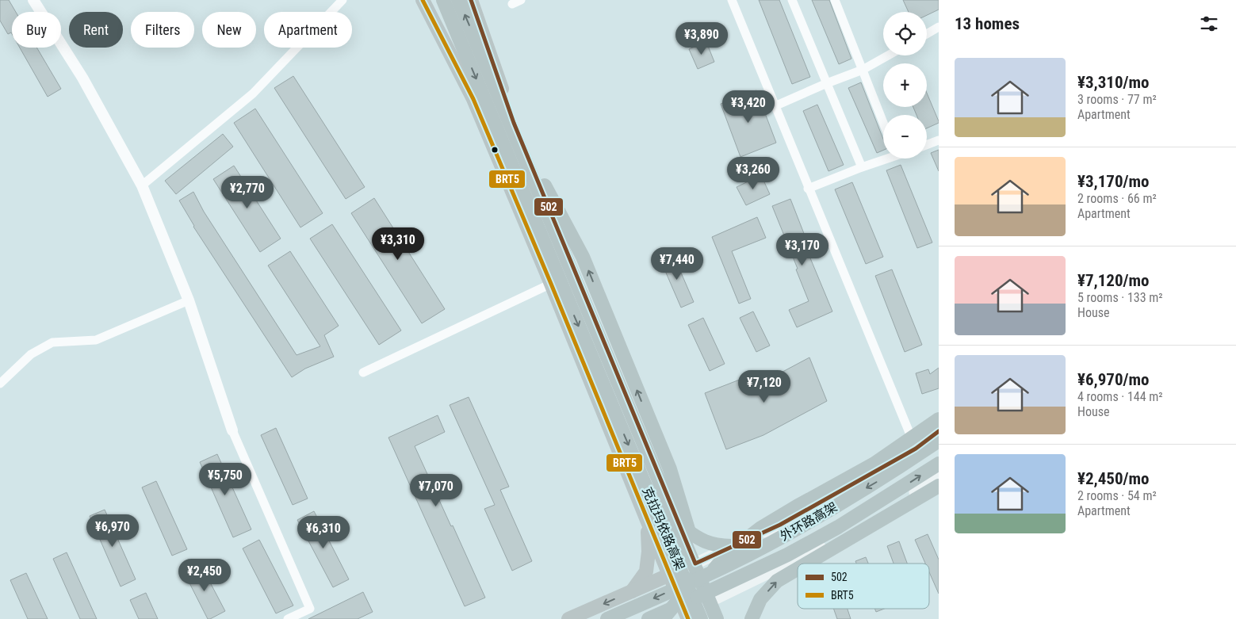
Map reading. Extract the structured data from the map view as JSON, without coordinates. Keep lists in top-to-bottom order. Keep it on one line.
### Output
{"streets":{"highway":["外环路高架","克拉玛依路高架"]},"lines":["transit line 502","transit line BRT5"],"legend":["502","BRT5"],"page":{"heading":"13 homes","map_buttons":["+","−"],"chip":["Buy","Rent","Filters","New","Apartment"],"price":["¥3,890","¥3,420","¥3,260","¥2,770","¥3,310","¥3,170","¥7,440","¥7,120","¥5,750","¥7,070","¥6,970","¥6,310","¥2,450"],"list":[{"name":"¥3,310/mo","note":"3 rooms · 77 m² · Apartment"},{"name":"¥3,170/mo","note":"2 rooms · 66 m² · Apartment"},{"name":"¥7,120/mo","note":"5 rooms · 133 m² · House"},{"name":"¥6,970/mo","note":"4 rooms · 144 m² · House"},{"name":"¥2,450/mo","note":"2 rooms · 54 m² · Apartment"}]}}
